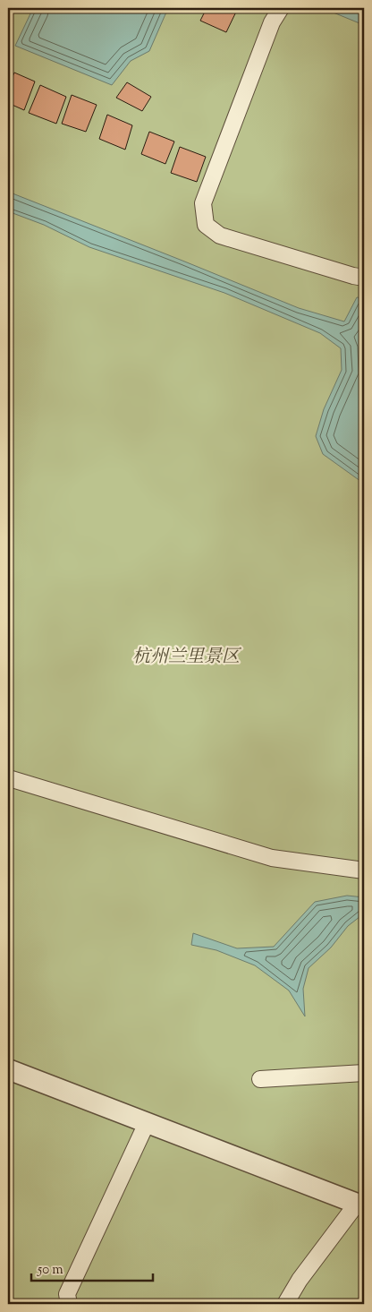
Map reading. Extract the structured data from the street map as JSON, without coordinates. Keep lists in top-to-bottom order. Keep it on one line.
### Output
{"parks":["杭州兰里景区"],"scale_bar":"50 m"}
